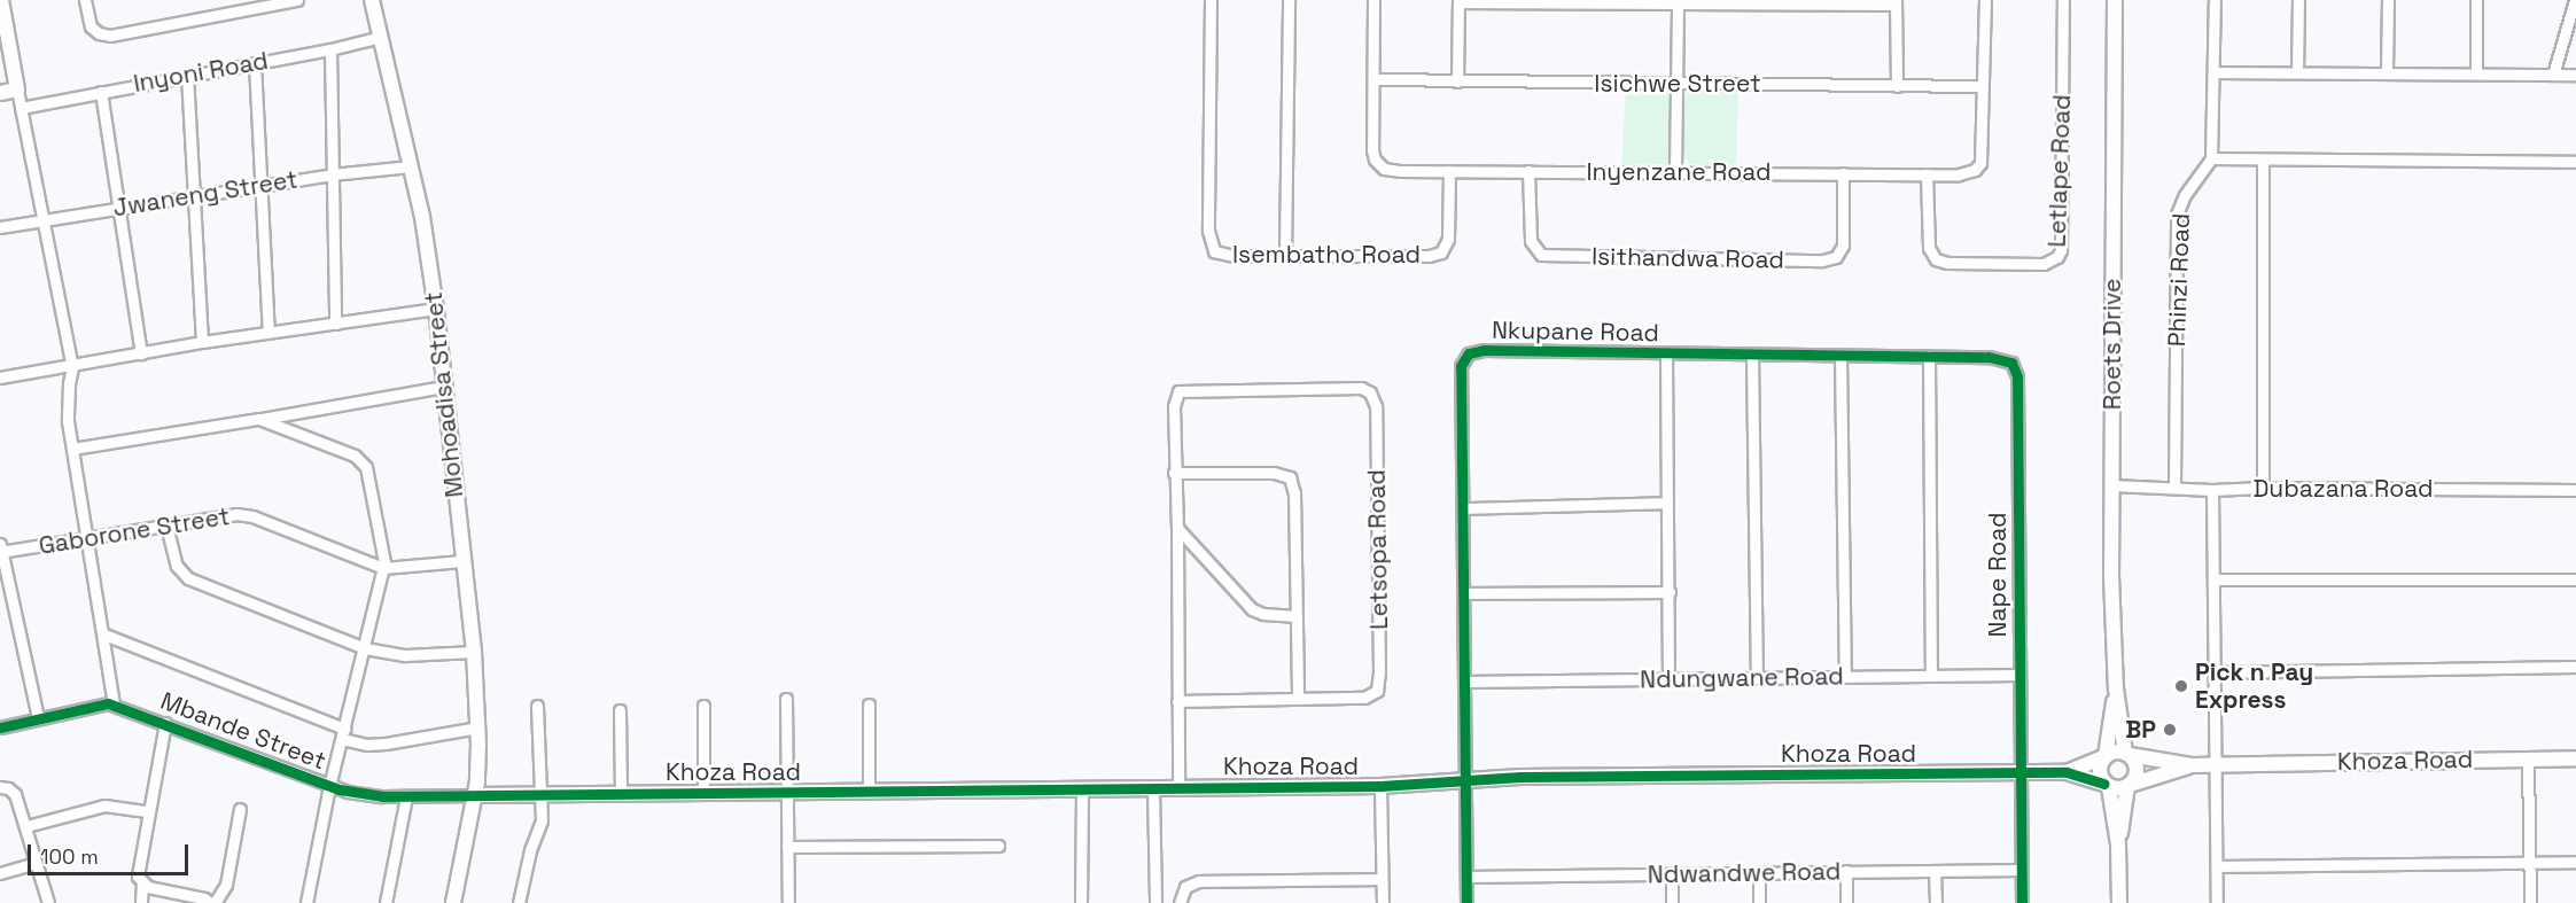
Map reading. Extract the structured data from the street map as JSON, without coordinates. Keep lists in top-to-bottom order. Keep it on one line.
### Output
{"streets":{"street":["Inyoni Road","Isichwe Street","Letlape Road","Inyenzane Road","Jwaneng Street","Isembatho Road","Isithandwa Road","Phinzi Road","Nkupane Road","Roets Drive","Mohoadisa Street","Dubazana Road","Gaborone Street","Letsopa Road","Nape Road","Ndungwane Road","Mbande Street","Khoza Road","Ndwandwe Road"]},"crossings":[["Inyoni Road","Mohoadisa Street"],["Isichwe Street","Inyenzane Road"],["Letlape Road","Inyenzane Road"],["Inyenzane Road","Isembatho Road"],["Inyenzane Road","Isithandwa Road"],["Jwaneng Street","Mohoadisa Street"],["Phinzi Road","Dubazana Road"],["Nkupane Road","Nape Road"],["Nkupane Road","Ndungwane Road"],["Nkupane Road","Khoza Road"],["Nkupane Road","Ndwandwe Road"],["Roets Drive","Dubazana Road"],["Roets Drive","Khoza Road"],["Mohoadisa Street","Mbande Street"],["Mohoadisa Street","Khoza Road"],["Nape Road","Ndungwane Road"],["Nape Road","Khoza Road"],["Nape Road","Ndwandwe Road"],["Mbande Street","Khoza Road"]],"places":["Pick n Pay Express","BP"],"scale_bar":"100 m"}
